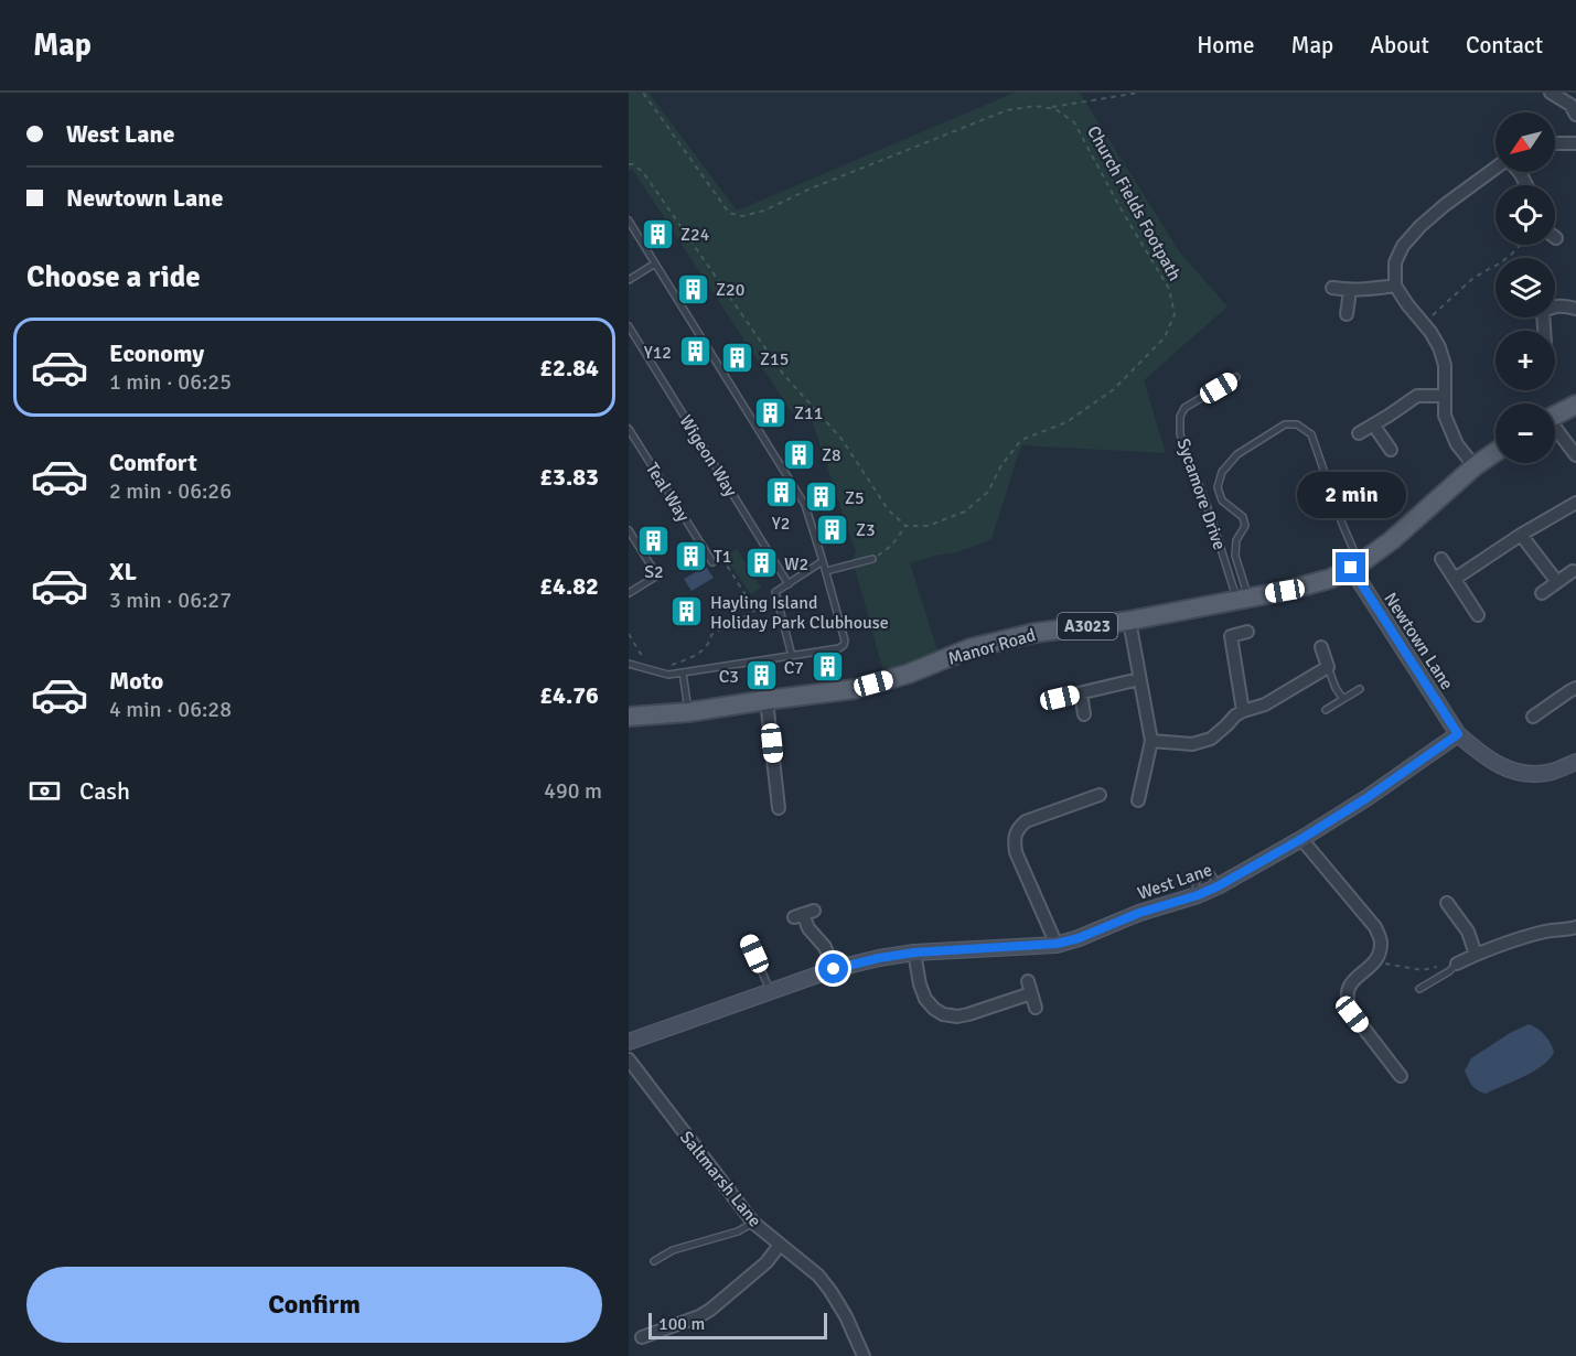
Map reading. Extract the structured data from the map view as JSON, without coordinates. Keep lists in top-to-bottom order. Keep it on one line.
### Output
{"streets":{"main road":["A3023","Manor Road"],"street":["Newtown Lane","West Lane","Saltmarsh Lane"],"lane":["Wigeon Way","Teal Way","Sycamore Drive"],"path":["Church Fields Footpath"]},"crossings":[["Sycamore Drive","Manor Road"],["Newtown Lane","Manor Road"],["Newtown Lane","West Lane"]],"places":{"building":["Z24","Z20","Y12","Z15","Z11","Z8","Y2","Z5","Z3","S2","T1","W2","Hayling Island Holiday Park Clubhouse","C7","C3"]},"scale_bar":"100 m","north":"bottom left","page":{"header":"Map","nav":["Home","Map","About","Contact"],"banner":["West Lane","Newtown Lane"],"map_buttons":["+","−"],"heading":"Choose a ride","list":[{"name":"Economy","note":"1 min · 06:25","value":"£2.84"},{"name":"Comfort","note":"2 min · 06:26","value":"£3.83"},{"name":"XL","note":"3 min · 06:27","value":"£4.82"},{"name":"Moto","note":"4 min · 06:28","value":"£4.76"}],"bubble":"2 min","pay":["Cash","490 m"],"buttons":"Confirm","scale":"100 m"}}
